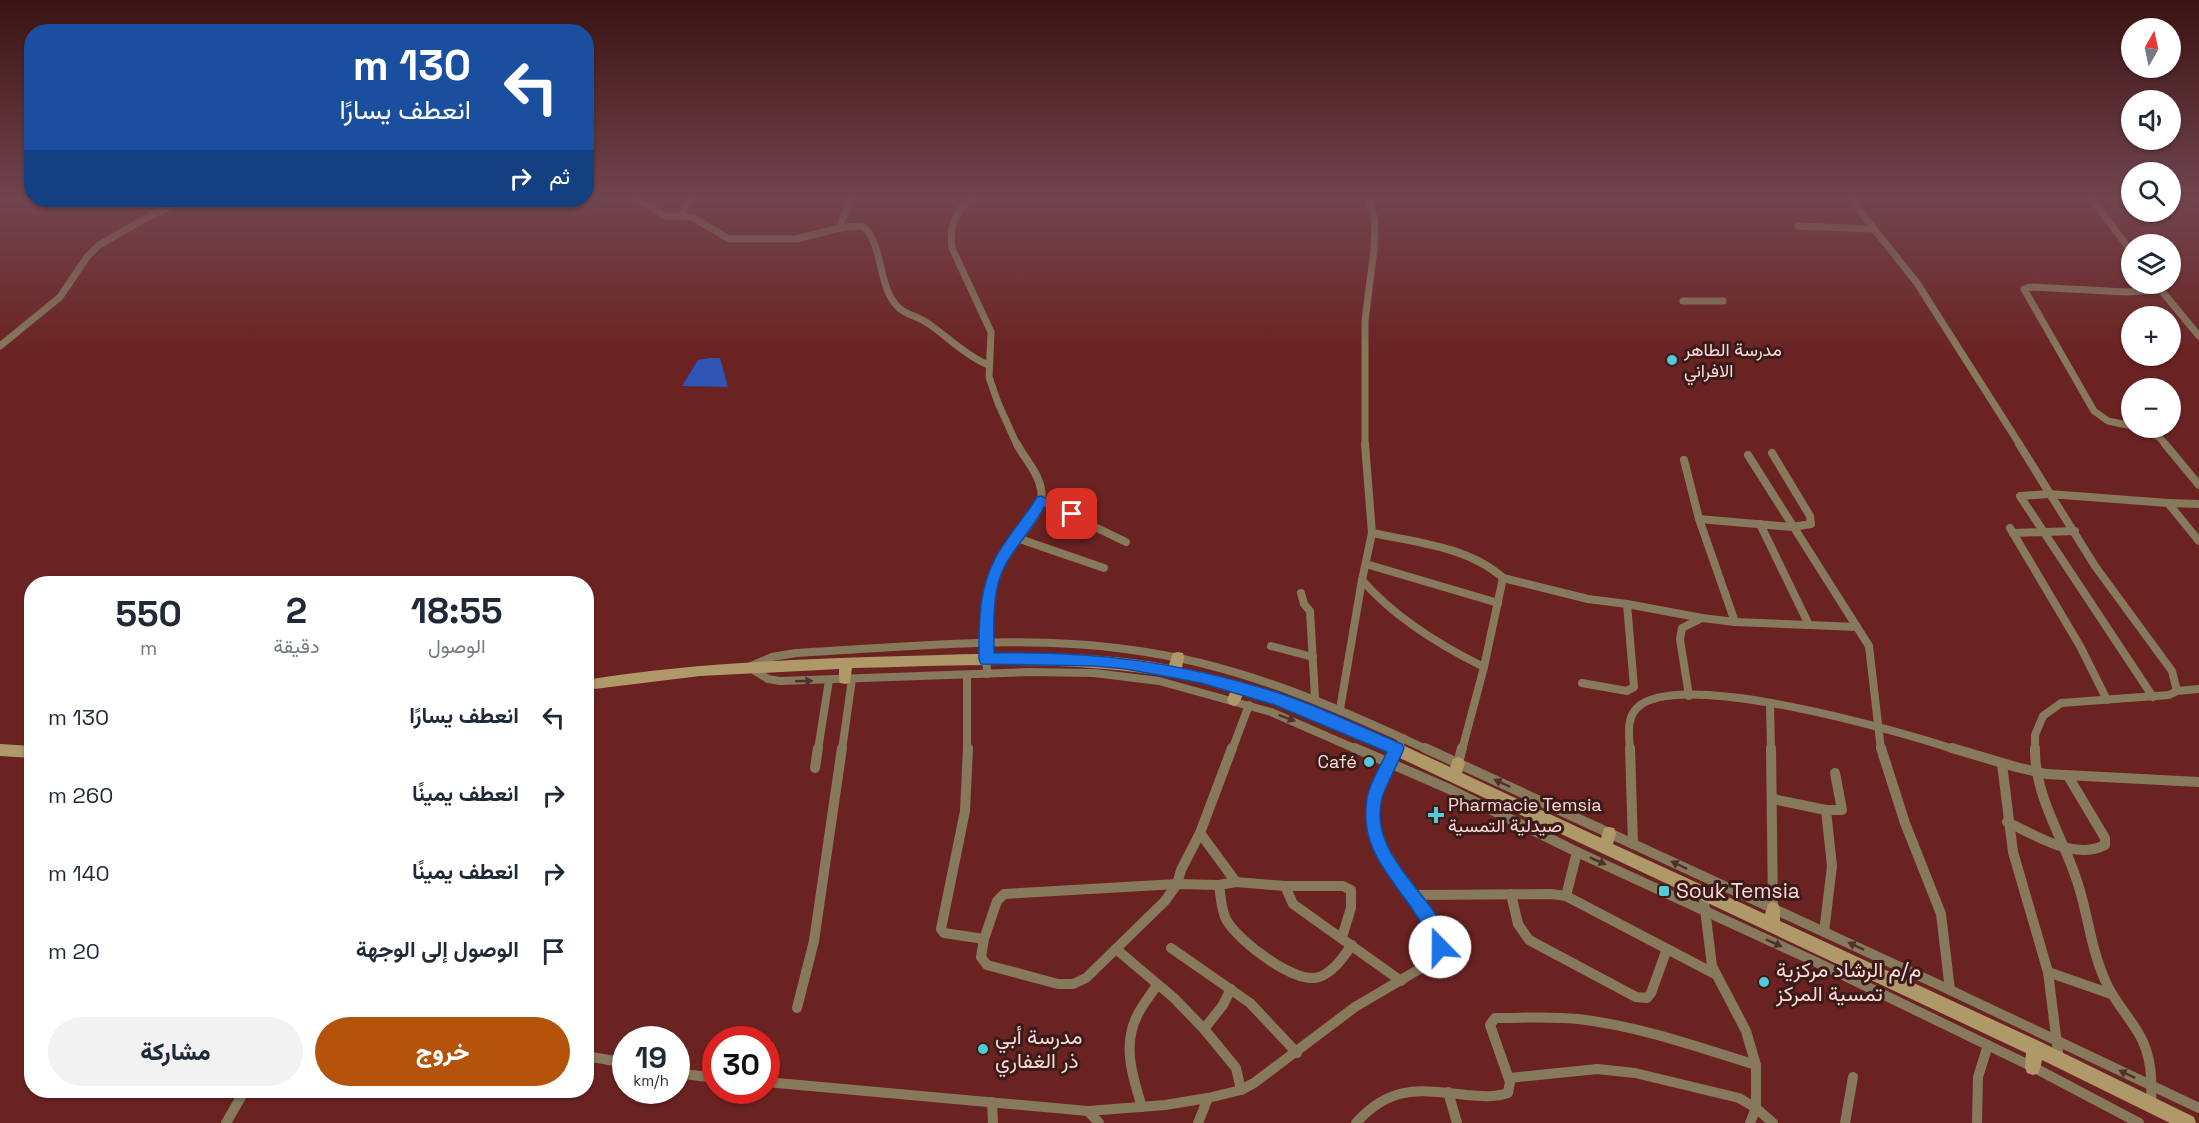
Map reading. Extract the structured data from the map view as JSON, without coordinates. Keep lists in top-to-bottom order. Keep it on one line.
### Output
{"places":{"other":["مدرسة الطاهر الافراني","Café","م/م الرشاد مركزية تمسية المركز","مدرسة أبي ذر الغفاري"],"health":["Pharmacie Temsia صيدلية التمسية"],"transit":["Souk Temsia"]},"north":"top","page":{"map_buttons":["+","−"],"turn":["130 m","انعطف يسارًا"],"then":"ثم","eta":["18:55","الوصول","2","دقيقة","550","m"],"list":[{"name":"انعطف يسارًا","value":"130 m"},{"name":"انعطف يمينًا","value":"260 m"},{"name":"انعطف يمينًا","value":"140 m"},{"name":"الوصول إلى الوجهة","value":"20 m"}],"buttons":["خروج","مشاركة"],"speed":"19 km/h","limit":"30"}}
